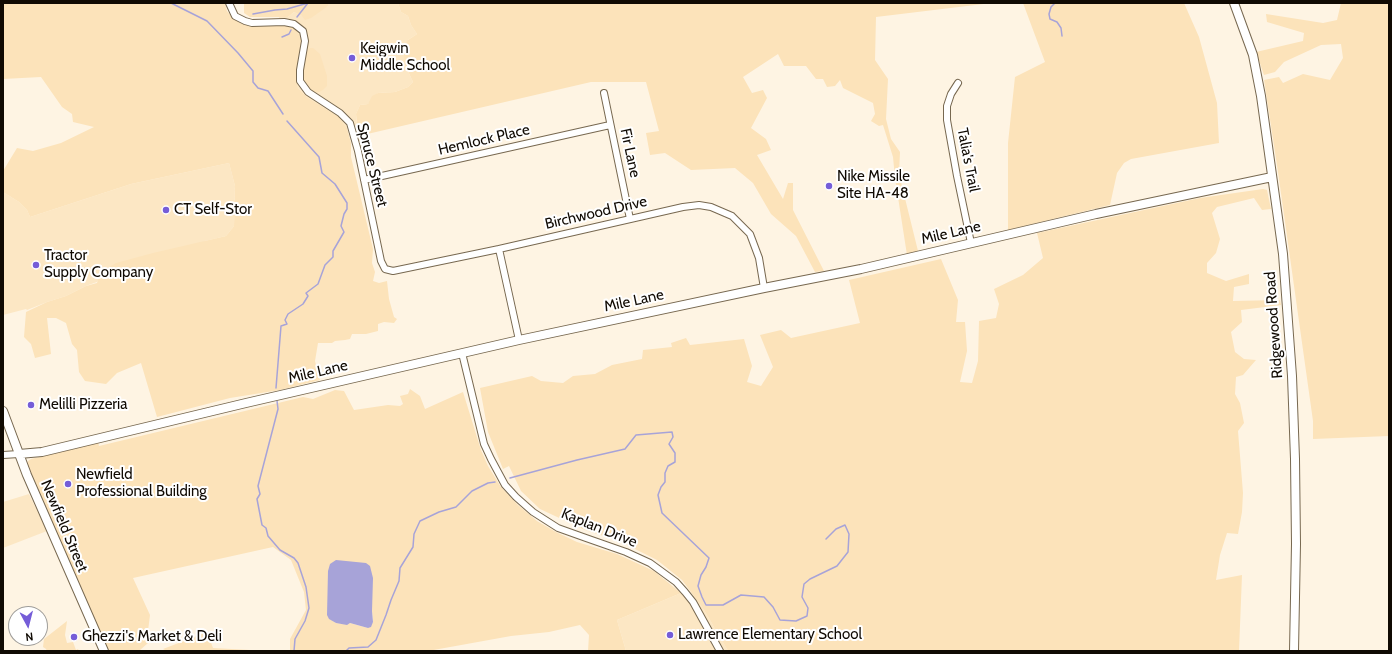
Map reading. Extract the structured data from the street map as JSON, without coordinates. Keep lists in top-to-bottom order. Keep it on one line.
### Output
{"streets":{"street":["Hemlock Place","Fir Lane","Talia's Trail","Spruce Street","Birchwood Drive","Mile Lane","Ridgewood Road","Newfield Street","Kaplan Drive"]},"crossings":[["Hemlock Place","Fir Lane"],["Hemlock Place","Spruce Street"],["Fir Lane","Birchwood Drive"],["Talia's Trail","Mile Lane"],["Spruce Street","Birchwood Drive"],["Birchwood Drive","Mile Lane"],["Mile Lane","Ridgewood Road"],["Mile Lane","Newfield Street"],["Mile Lane","Kaplan Drive"]],"places":["Keigwin Middle School","Nike Missile Site HA-48","CT Self-Stor","Tractor Supply Company","Melilli Pizzeria","Newfield Professional Building","Lawrence Elementary School","Ghezzi's Market & Deli"],"north":"bottom"}
